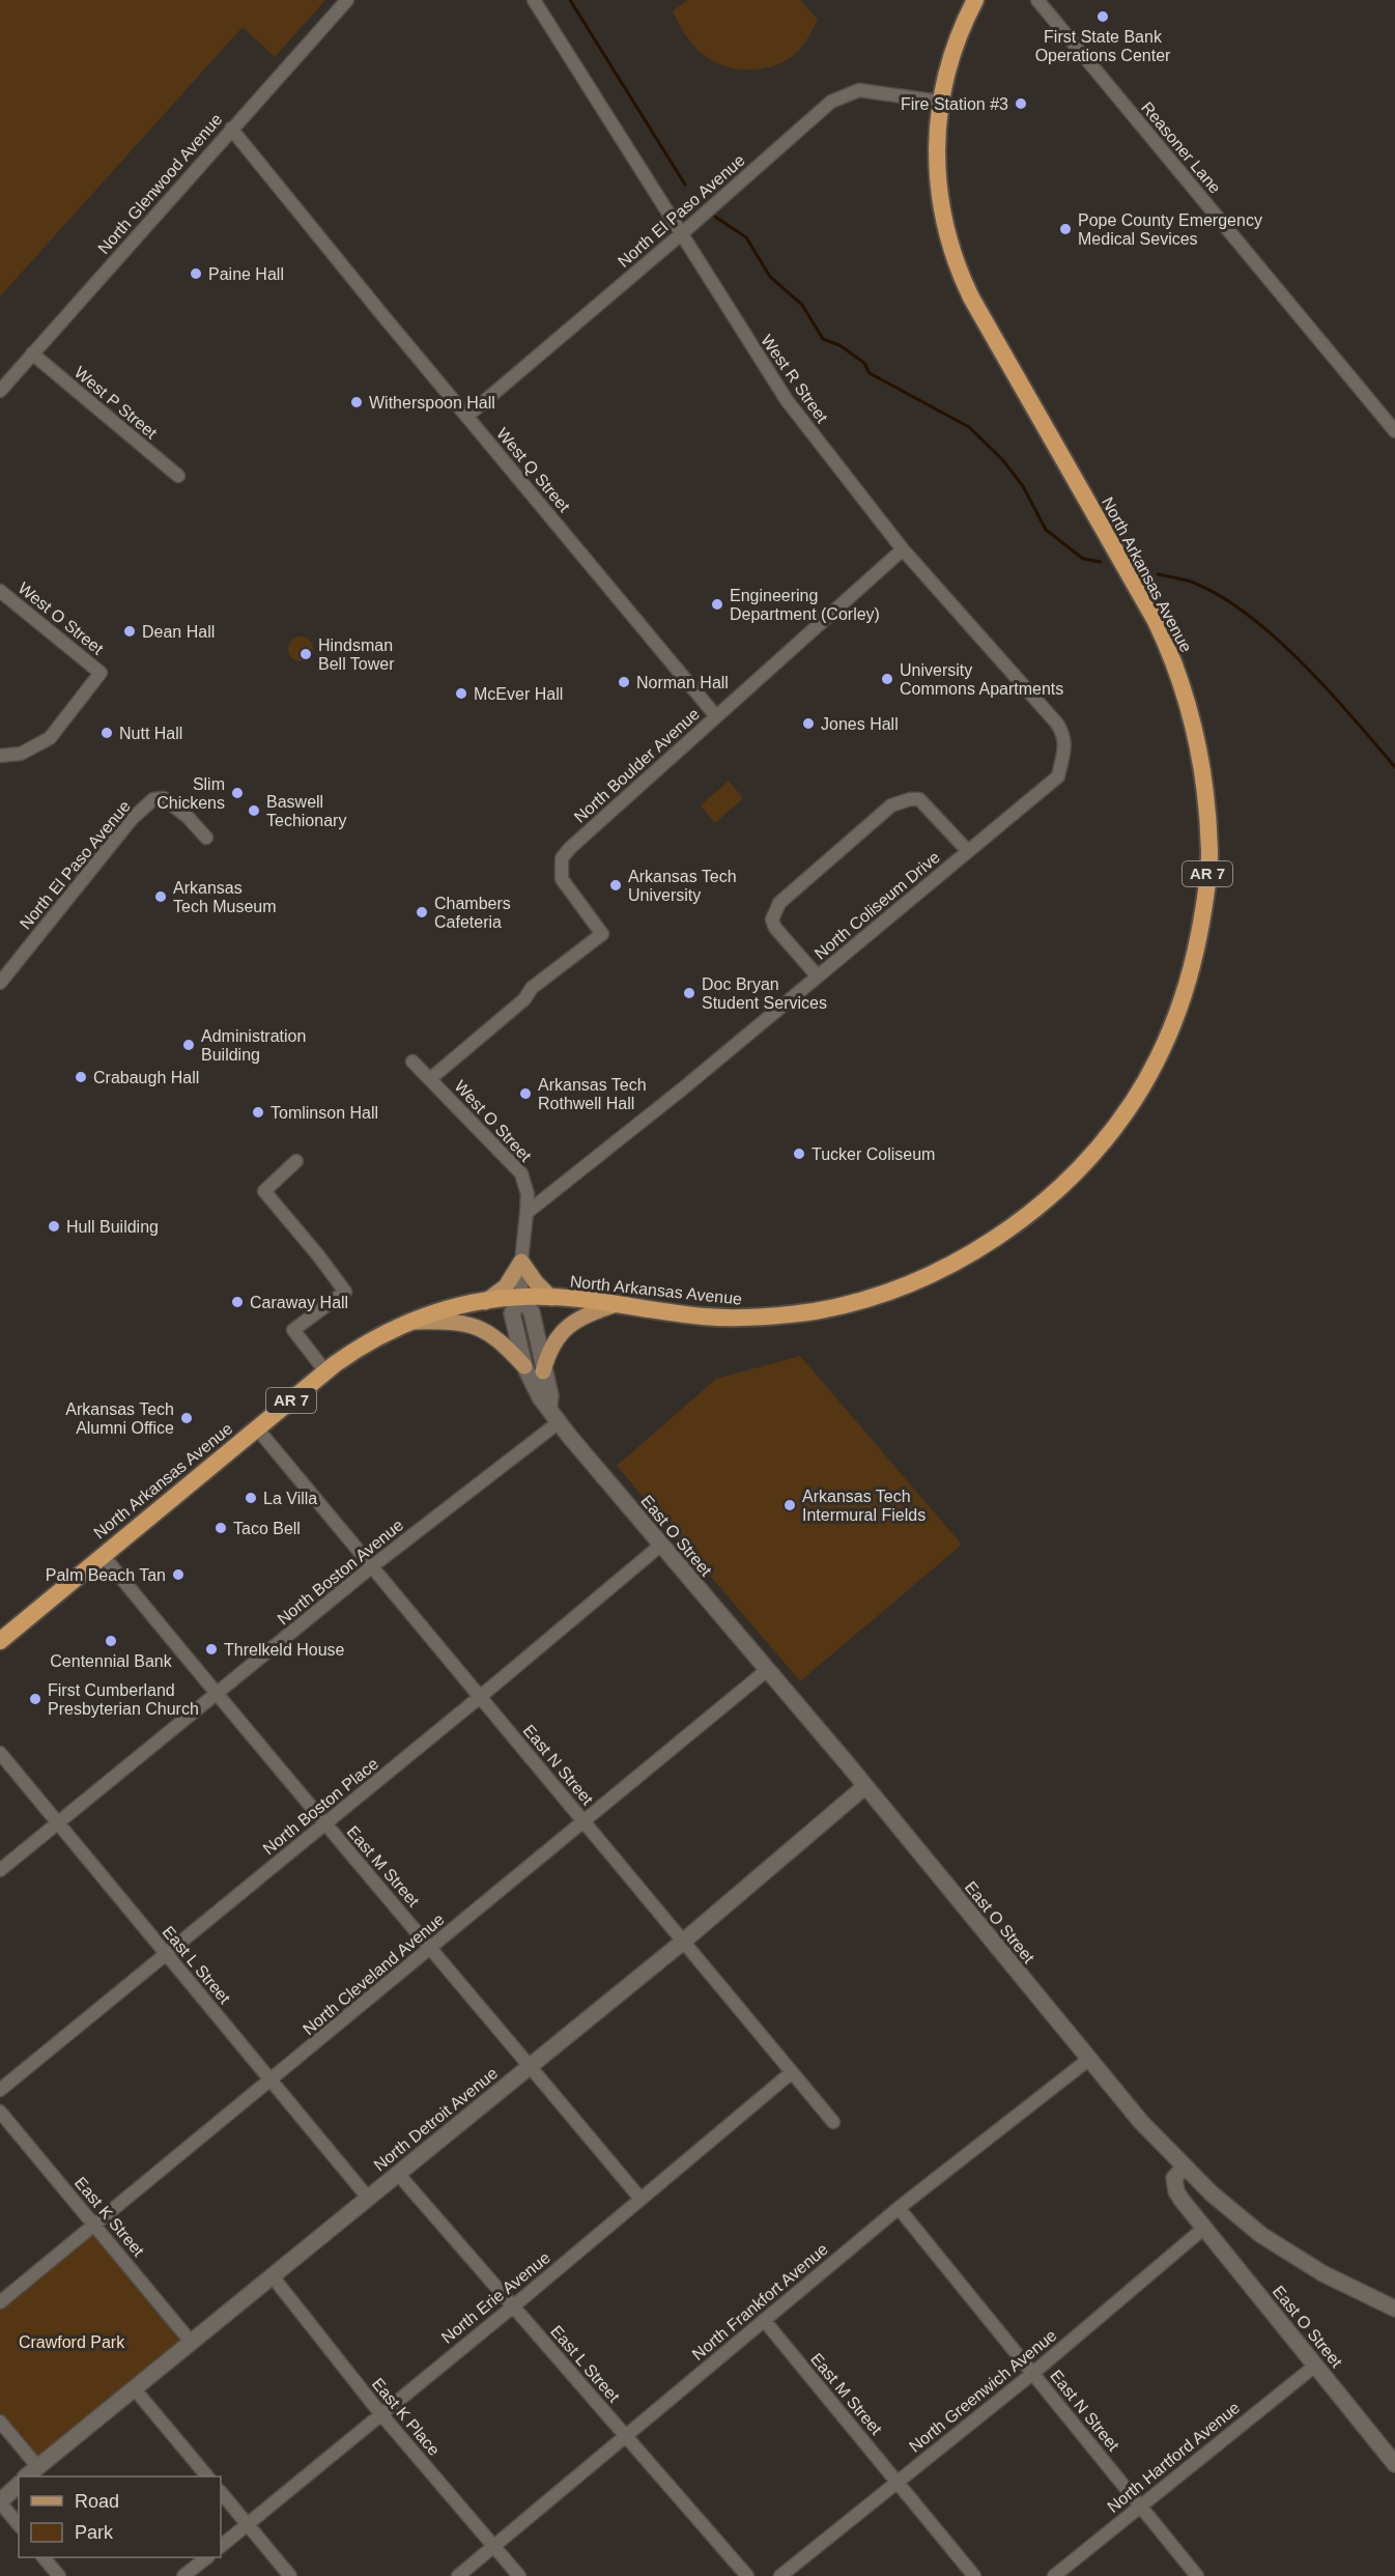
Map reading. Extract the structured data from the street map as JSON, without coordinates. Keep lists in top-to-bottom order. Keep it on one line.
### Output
{"streets":{"highway":["North Arkansas Avenue","AR 7"],"street":["Reasoner Lane","North Glenwood Avenue","North El Paso Avenue","West R Street","West P Street","West Q Street","West O Street","North Boulder Avenue","North Coliseum Drive","East O Street","North Boston Avenue","East N Street","North Boston Place","East M Street","East L Street","North Cleveland Avenue","North Detroit Avenue","East K Street","North Erie Avenue","North Frankfort Avenue","North Greenwich Avenue","East K Place","North Hartford Avenue"]},"crossings":[["North Glenwood Avenue","West P Street"],["North Glenwood Avenue","West Q Street"],["North El Paso Avenue","West R Street"],["North El Paso Avenue","West Q Street"],["North El Paso Avenue","North Arkansas Avenue"],["West R Street","North Boulder Avenue"],["West R Street","North Coliseum Drive"],["West Q Street","North Boulder Avenue"],["North Arkansas Avenue","West O Street"],["North Arkansas Avenue","East O Street"],["North Arkansas Avenue","East N Street"],["North Arkansas Avenue","East M Street"],["West O Street","North Boulder Avenue"],["West O Street","North Coliseum Drive"],["West O Street","East O Street"],["East O Street","North Boston Avenue"],["East O Street","North Boston Place"],["East O Street","North Cleveland Avenue"],["East O Street","North Detroit Avenue"],["East O Street","North Frankfort Avenue"],["East O Street","North Greenwich Avenue"],["East O Street","North Hartford Avenue"],["North Boston Avenue","East N Street"],["North Boston Avenue","East M Street"],["North Boston Avenue","East L Street"],["East N Street","North Boston Place"],["East N Street","North Cleveland Avenue"],["East N Street","North Detroit Avenue"],["East N Street","North Erie Avenue"],["East N Street","North Frankfort Avenue"],["East N Street","North Greenwich Avenue"],["East N Street","North Hartford Avenue"],["North Boston Place","East M Street"],["North Boston Place","East L Street"],["East M Street","North Cleveland Avenue"],["East M Street","North Detroit Avenue"],["East M Street","North Erie Avenue"],["East M Street","North Frankfort Avenue"],["East M Street","North Greenwich Avenue"],["East L Street","North Cleveland Avenue"],["East L Street","North Detroit Avenue"],["East L Street","North Erie Avenue"],["East L Street","North Frankfort Avenue"],["North Cleveland Avenue","East K Street"],["North Detroit Avenue","East K Street"],["North Detroit Avenue","East K Place"],["North Erie Avenue","East K Place"],["North Frankfort Avenue","East K Place"]],"parks":["Crawford Park"],"places":["First State Bank Operations Center","Fire Station #3","Pope County Emergency Medical Sevices","Paine Hall","Witherspoon Hall","Engineering Department (Corley)","Dean Hall","Hindsman Bell Tower","University Commons Apartments","Norman Hall","McEver Hall","Jones Hall","Nutt Hall","Slim Chickens","Baswell Techionary","Arkansas Tech University","Arkansas Tech Museum","Chambers Cafeteria","Doc Bryan Student Services","Administration Building","Crabaugh Hall","Arkansas Tech Rothwell Hall","Tomlinson Hall","Tucker Coliseum","Hull Building","Caraway Hall","Arkansas Tech Alumni Office","La Villa","Arkansas Tech Intermural Fields","Taco Bell","Palm Beach Tan","Centennial Bank","Threlkeld House","First Cumberland Presbyterian Church"],"legend":["Road","Park"]}
